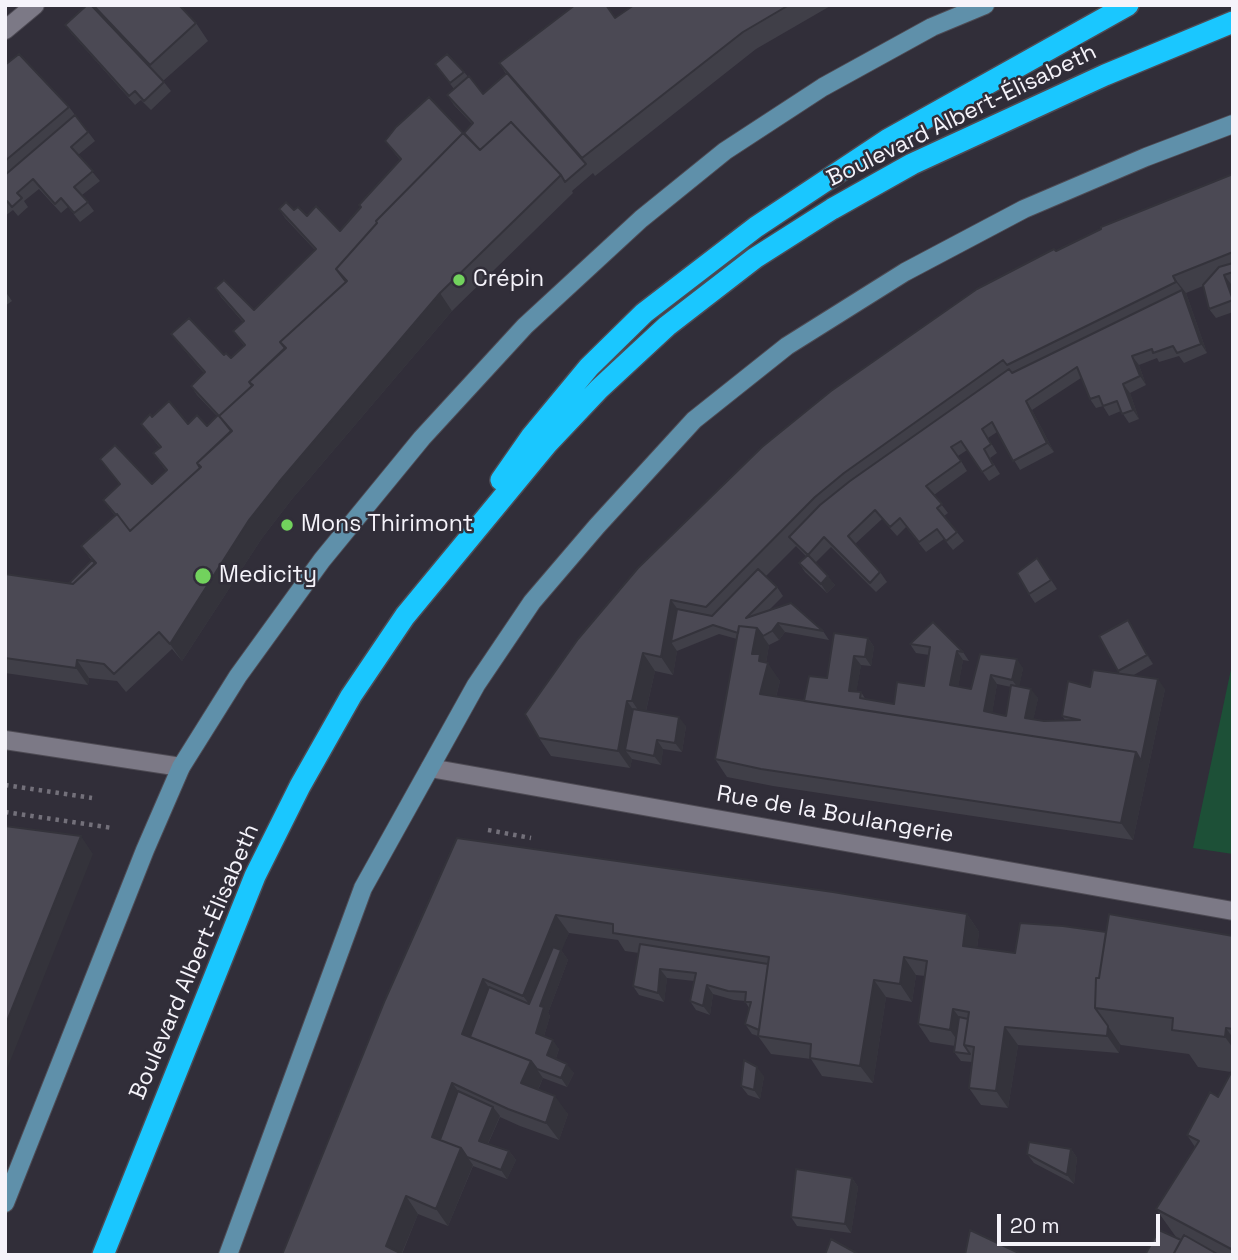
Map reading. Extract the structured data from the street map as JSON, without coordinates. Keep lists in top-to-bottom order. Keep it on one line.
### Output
{"streets":{"highway":["Boulevard Albert-Élisabeth"],"street":["Rue de la Boulangerie"]},"places":["Crépin","Mons Thirimont","Medicity"],"scale_bar":"20 m"}
